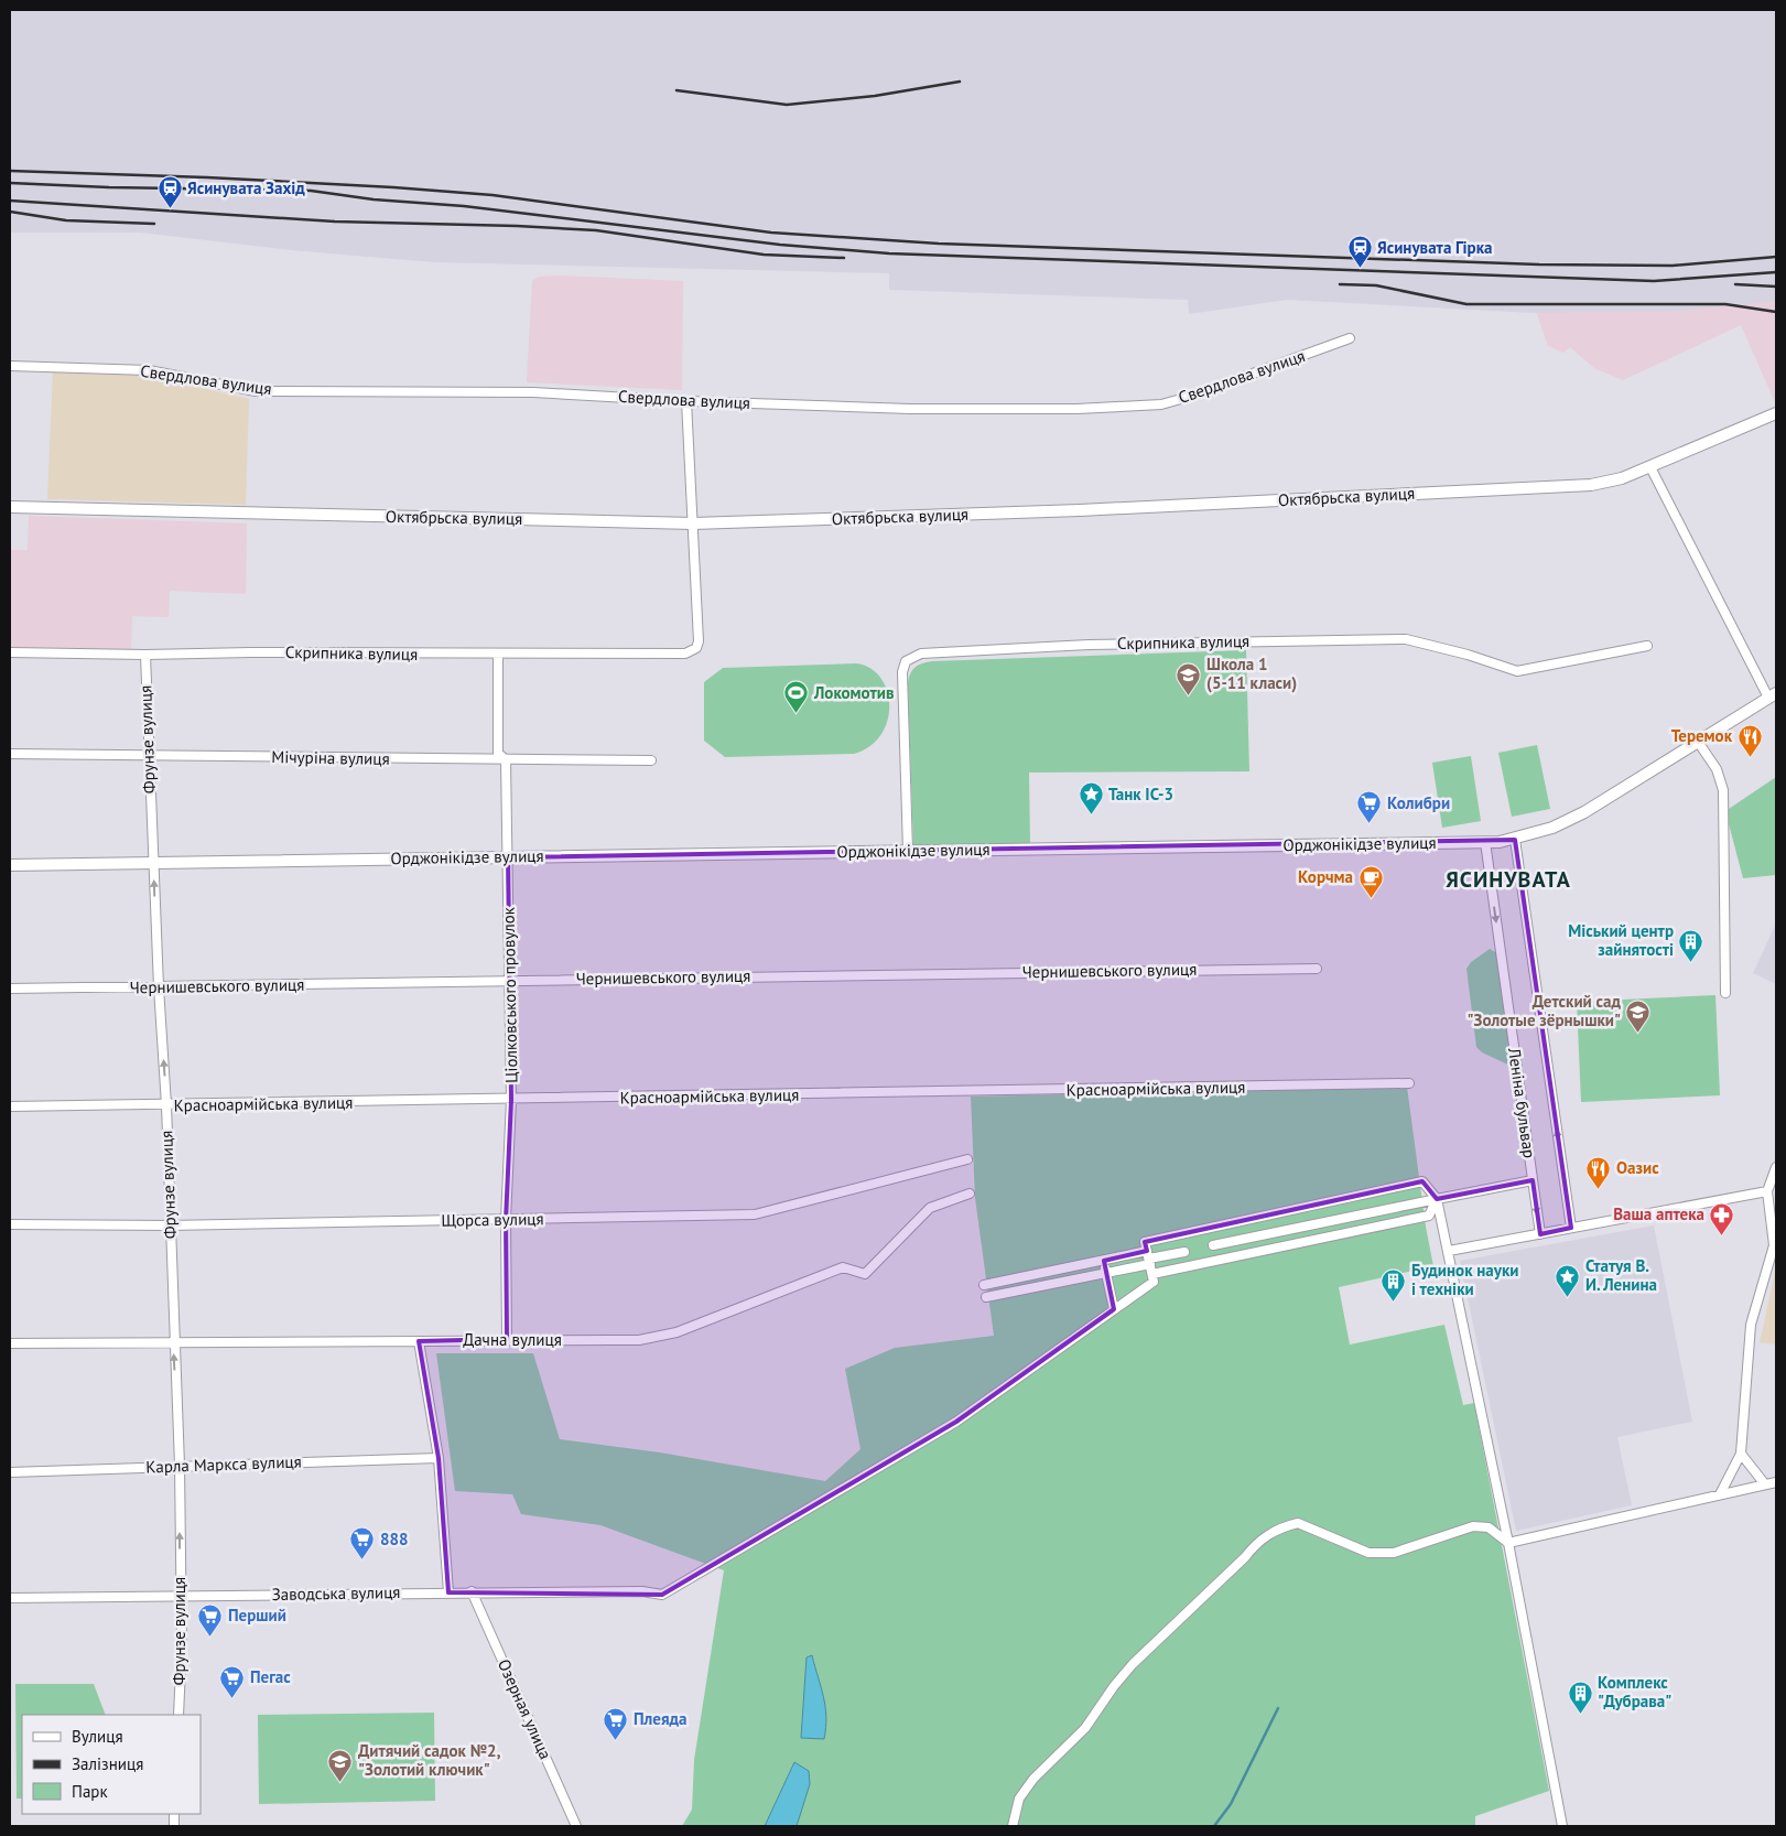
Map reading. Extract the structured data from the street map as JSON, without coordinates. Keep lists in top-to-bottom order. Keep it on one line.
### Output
{"streets":{"main road":["Октябрьска вулиця","Орджонікідзе вулиця"],"street":["Свердлова вулиця","Скрипника вулиця","Фрунзе вулиця","Мічуріна вулиця","Чернишевського вулиця","Ціолковського провулок","Красноармійська вулиця","Леніна бульвар","Щорса вулиця","Дачна вулиця","Карла Маркса вулиця","Заводська вулиця","Озерная улица"]},"crossings":[["Октябрьска вулиця","Скрипника вулиця"],["Скрипника вулиця","Фрунзе вулиця"],["Скрипника вулиця","Орджонікідзе вулиця"],["Скрипника вулиця","Ціолковського провулок"],["Фрунзе вулиця","Мічуріна вулиця"],["Фрунзе вулиця","Орджонікідзе вулиця"],["Фрунзе вулиця","Чернишевського вулиця"],["Фрунзе вулиця","Красноармійська вулиця"],["Фрунзе вулиця","Щорса вулиця"],["Фрунзе вулиця","Дачна вулиця"],["Фрунзе вулиця","Карла Маркса вулиця"],["Фрунзе вулиця","Заводська вулиця"],["Мічуріна вулиця","Ціолковського провулок"],["Орджонікідзе вулиця","Ціолковського провулок"],["Орджонікідзе вулиця","Леніна бульвар"],["Чернишевського вулиця","Ціолковського провулок"],["Ціолковського провулок","Красноармійська вулиця"],["Ціолковського провулок","Щорса вулиця"],["Ціолковського провулок","Дачна вулиця"],["Заводська вулиця","Озерная улица"]],"one_way":["Фрунзе вулиця"],"districts":["ЯСИНУВАТА"],"places":{"station":["Ясинувата Захід","Ясинувата Гірка"],"school or university":["Школа 1 (5-11 класи)","Детский сад \"Золотые зёрнышки\"","Дитячий садок №2, \"Золотий ключик\""],"sports":["Локомотив"],"restaurant":["Теремок","Оазис"],"place":["Танк ІС-3","Статуя В. И. Ленина"],"supermarket":["Колибри","888","Перший","Пегас","Плеяда"],"cafe":["Корчма"],"building":["Міський центр зайнятості","Будинок науки і техніки","Комплекс \"Дубрава\""],"pharmacy":["Ваша аптека"]},"legend":["Вулиця","Залізниця","Парк"]}
